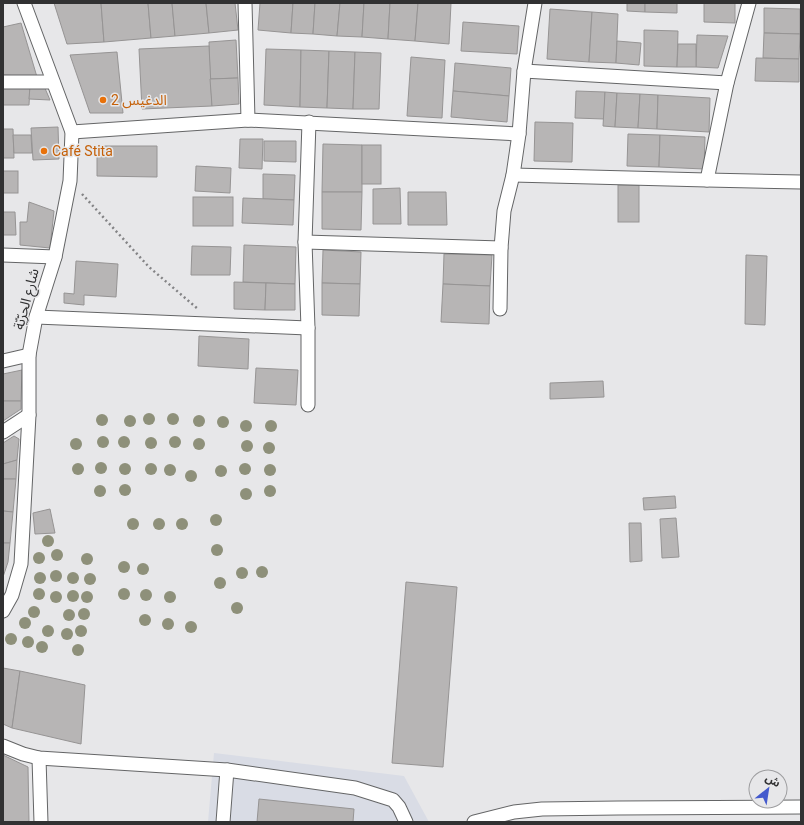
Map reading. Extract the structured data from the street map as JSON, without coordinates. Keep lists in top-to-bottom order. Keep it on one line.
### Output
{"streets":{"street":["شارع الحرّيّة"]},"places":["الدغيس 2","Café Stita"],"north":"top right"}
